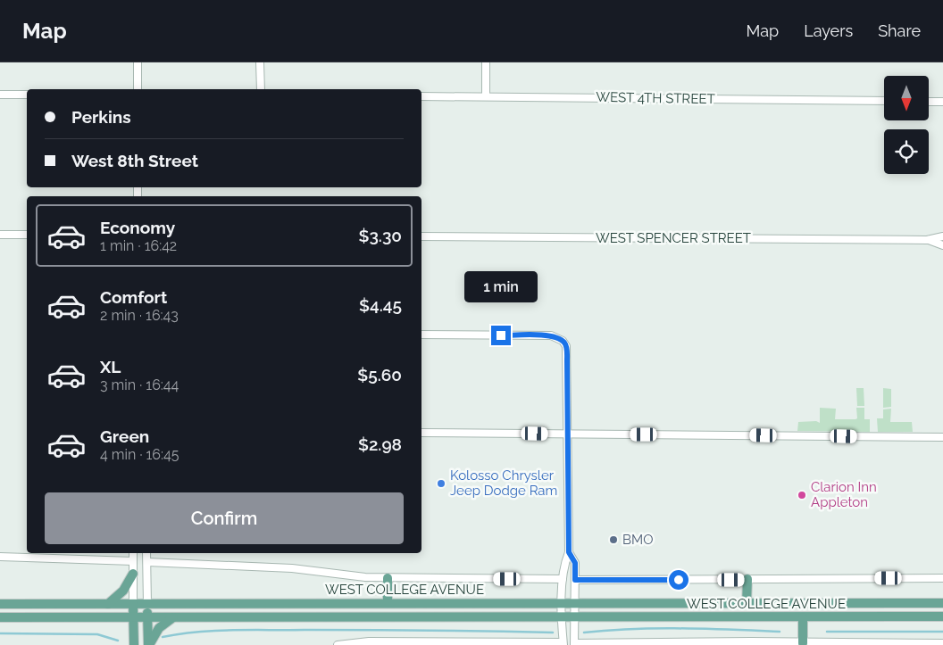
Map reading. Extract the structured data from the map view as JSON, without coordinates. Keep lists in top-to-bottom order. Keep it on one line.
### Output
{"streets":{"main road":["WEST COLLEGE AVENUE"],"street":["WEST 4TH STREET","WEST SPENCER STREET"]},"places":["Kolosso Chrysler Jeep Dodge Ram","Clarion Inn Appleton","BMO"],"north":"bottom","page":{"header":"Map","nav":["Map","Layers","Share"],"banner":["Perkins","West 8th Street"],"list":[{"name":"Economy","note":"1 min · 16:42","value":"$3.30"},{"name":"Comfort","note":"2 min · 16:43","value":"$4.45"},{"name":"XL","note":"3 min · 16:44","value":"$5.60"},{"name":"Green","note":"4 min · 16:45","value":"$2.98"}],"bubble":"1 min","buttons":"Confirm"}}
